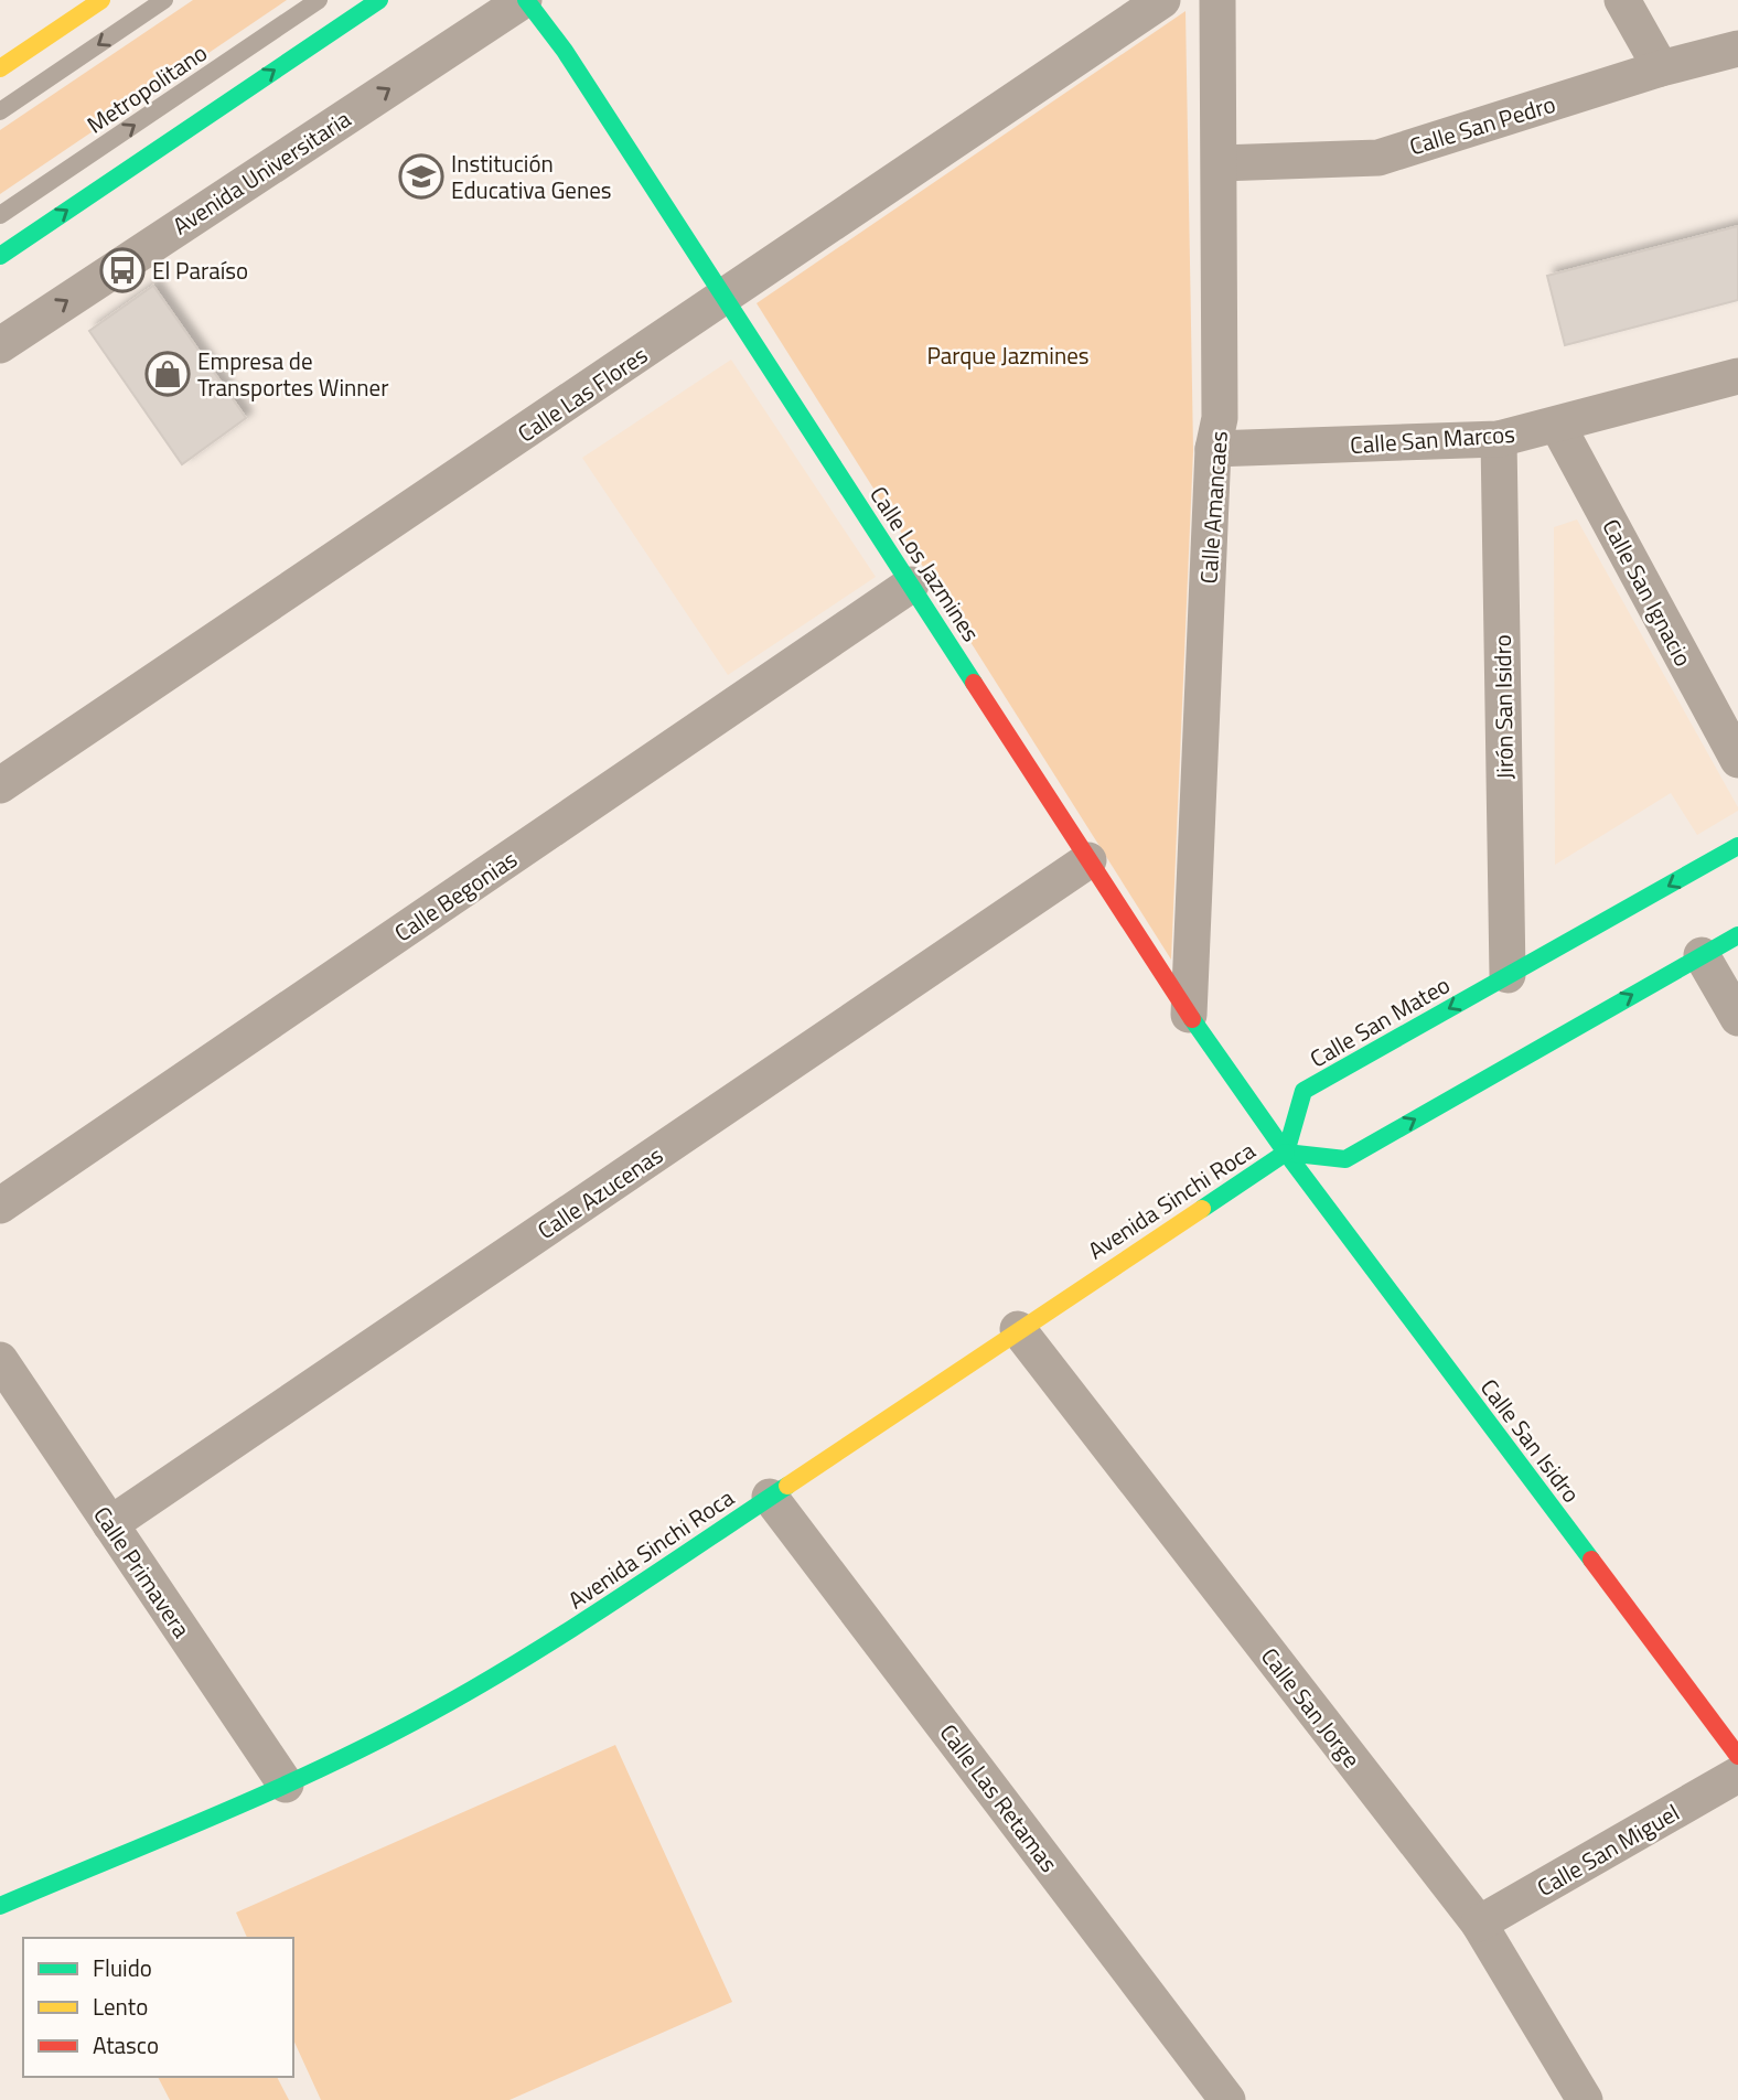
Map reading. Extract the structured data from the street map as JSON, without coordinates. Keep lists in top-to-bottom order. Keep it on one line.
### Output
{"streets":{"street":["Calle San Pedro","Avenida Universitaria","Calle Las Flores","Calle San Marcos","Calle Amancaes","Calle Los Jazmines","Calle San Ignacio","Jirón San Isidro","Calle Begonias","Calle San Mateo","Calle Azucenas","Avenida Sinchi Roca","Calle San Isidro","Calle Primavera","Calle San Jorge","Calle Las Retamas","Calle San Miguel"],"lane":["Metropolitano"]},"crossings":[["Calle San Pedro","Calle Amancaes"],["Avenida Universitaria","Calle Los Jazmines"],["Calle Las Flores","Calle Los Jazmines"],["Calle San Marcos","Calle Amancaes"],["Calle San Marcos","Calle San Ignacio"],["Calle San Marcos","Jirón San Isidro"],["Calle Amancaes","Calle Los Jazmines"],["Calle Los Jazmines","Calle Begonias"],["Calle Los Jazmines","Calle San Mateo"],["Calle Los Jazmines","Calle Azucenas"],["Calle Los Jazmines","Avenida Sinchi Roca"],["Calle Los Jazmines","Calle San Isidro"],["Jirón San Isidro","Calle San Mateo"],["Calle San Mateo","Avenida Sinchi Roca"],["Calle San Mateo","Calle San Isidro"],["Calle Azucenas","Calle Primavera"],["Avenida Sinchi Roca","Calle San Isidro"],["Avenida Sinchi Roca","Calle Primavera"],["Avenida Sinchi Roca","Calle San Jorge"],["Avenida Sinchi Roca","Calle Las Retamas"],["Calle San Jorge","Calle San Miguel"]],"parks":["Parque Jazmines"],"places":{"school or university":["Institución Educativa Genes"],"bus stop":["El Paraíso"],"shop":["Empresa de Transportes Winner"]},"legend":["Fluido","Lento","Atasco"]}
